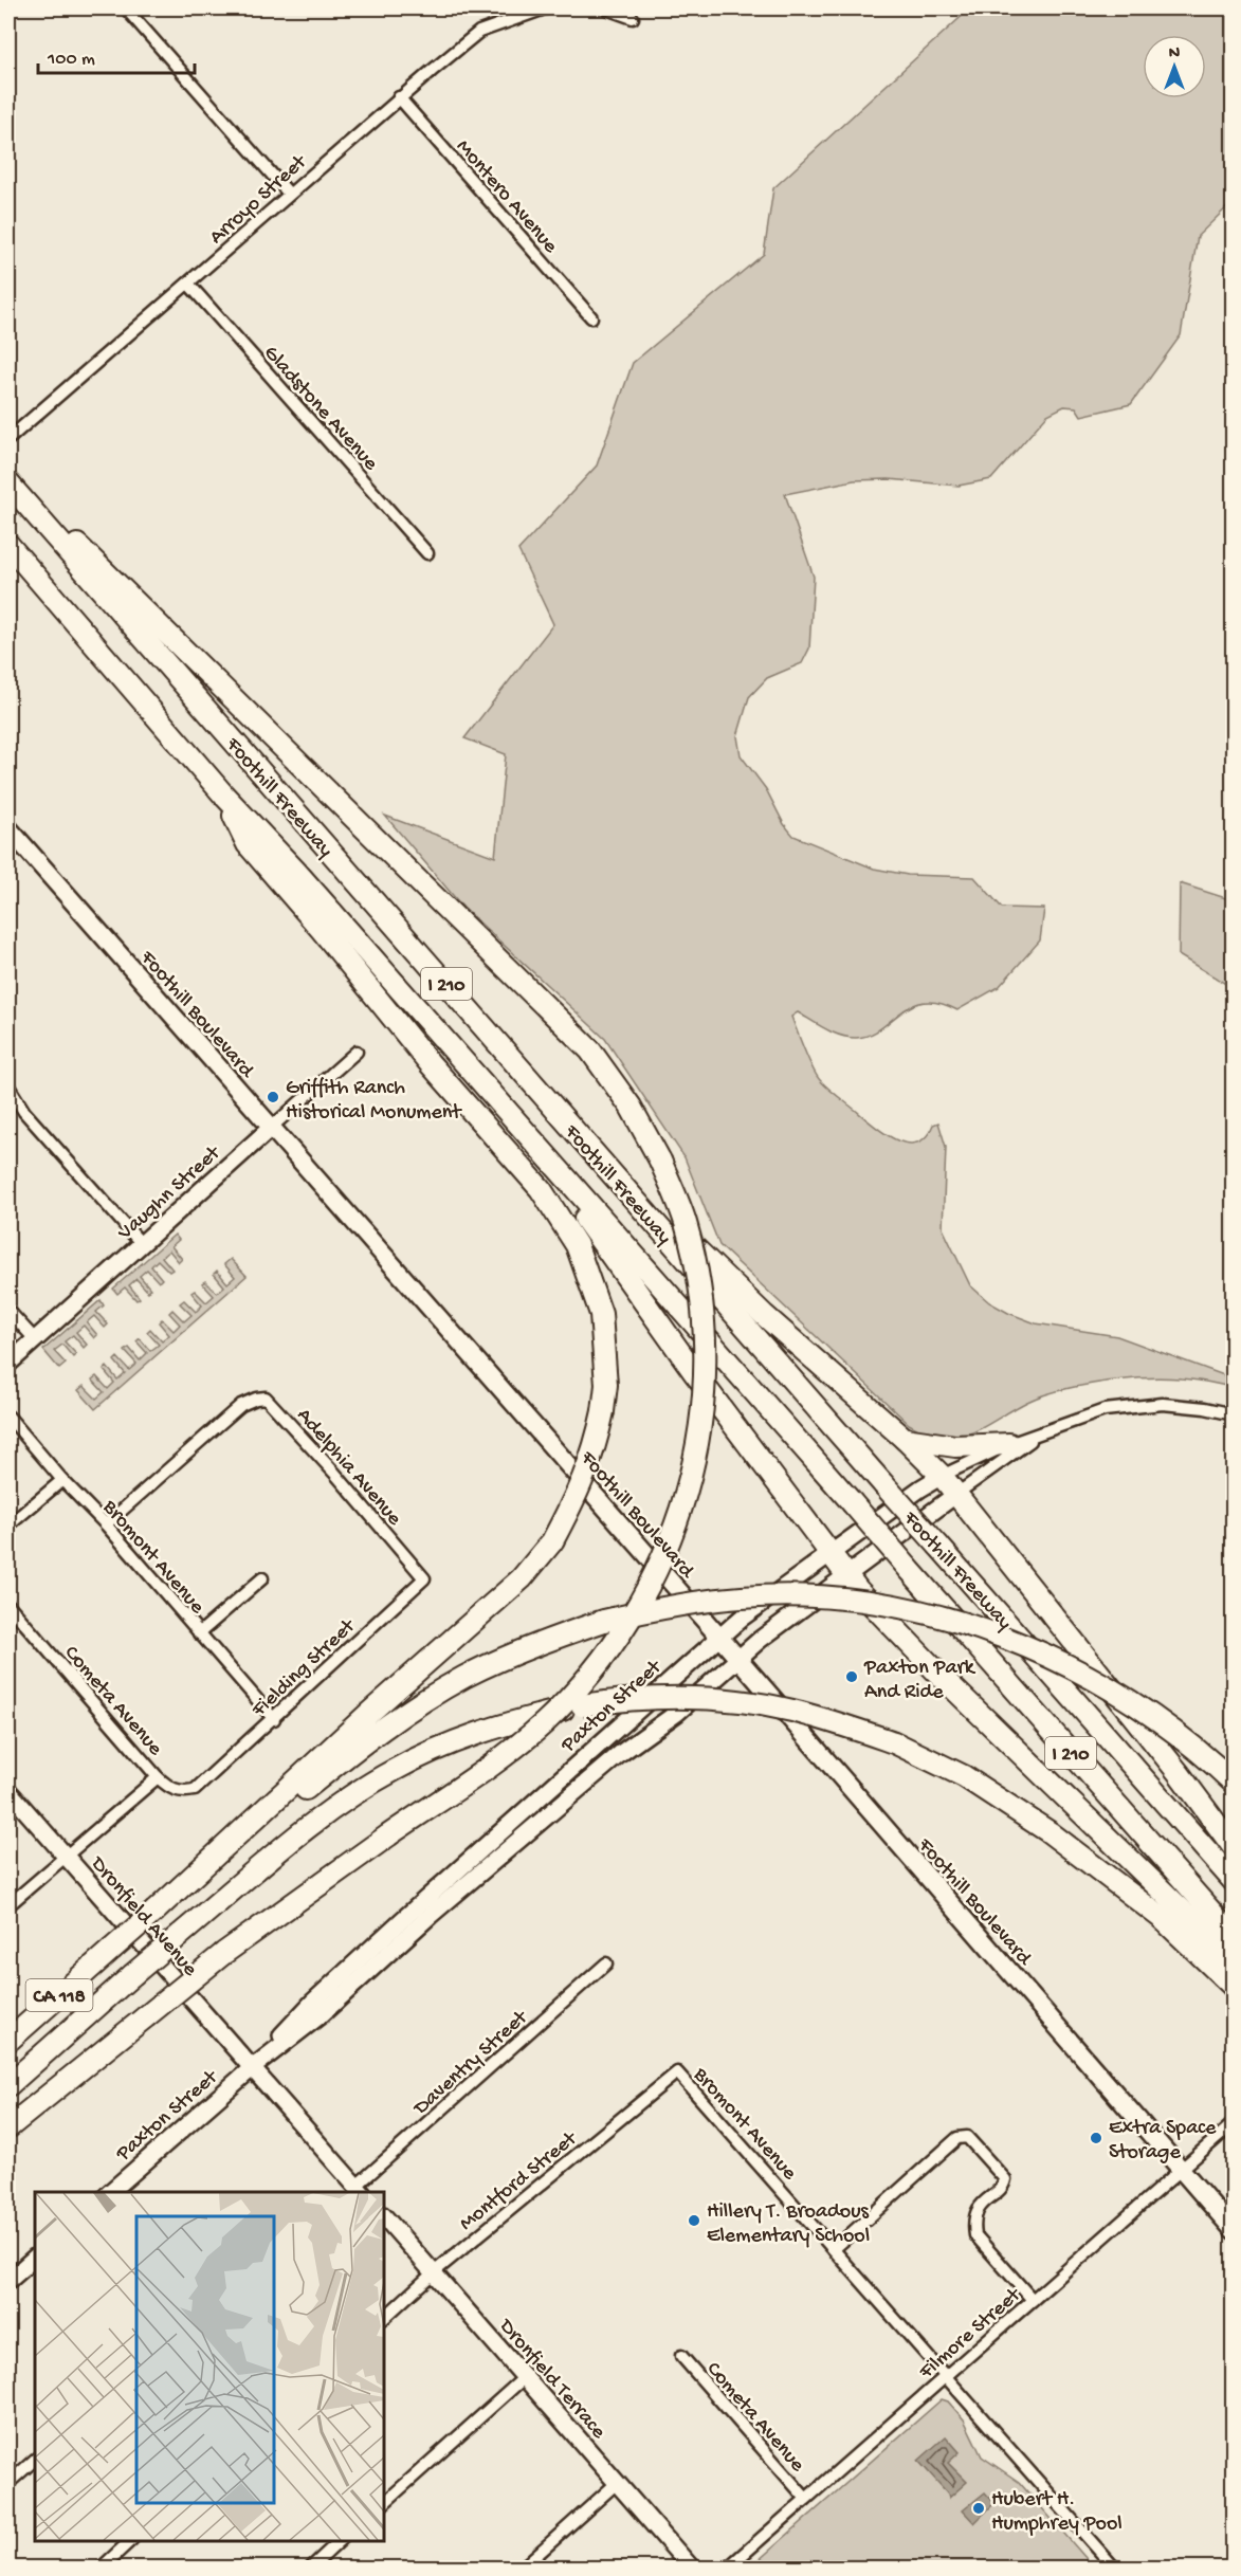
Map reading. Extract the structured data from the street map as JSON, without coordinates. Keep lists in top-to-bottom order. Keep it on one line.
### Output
{"streets":{"highway":["Foothill Freeway","I 210","CA 118"],"main road":["Foothill Boulevard"],"street":["Montero Avenue","Arroyo Street","Gladstone Avenue","Vaughn Street","Adelphia Avenue","Bromont Avenue","Fielding Street","Cometa Avenue","Paxton Street","Dronfield Avenue","Daventry Street","Montford Street","Filmore Street","Dronfield Terrace"]},"crossings":[["Montero Avenue","Arroyo Street"],["Arroyo Street","Gladstone Avenue"],["Foothill Boulevard","Vaughn Street"],["Foothill Boulevard","Paxton Street"],["Foothill Boulevard","Filmore Street"],["Adelphia Avenue","Bromont Avenue"],["Adelphia Avenue","Fielding Street"],["Bromont Avenue","Fielding Street"],["Bromont Avenue","Montford Street"],["Bromont Avenue","Filmore Street"],["Fielding Street","Cometa Avenue"],["Cometa Avenue","Filmore Street"],["Paxton Street","Dronfield Avenue"],["Montford Street","Dronfield Terrace"]],"places":["Griffith Ranch Historical Monument","Paxton Park And Ride","Extra Space Storage","Hillery T. Broadous Elementary School","Hubert H. Humphrey Pool"],"scale_bar":"100 m","north":"top"}
